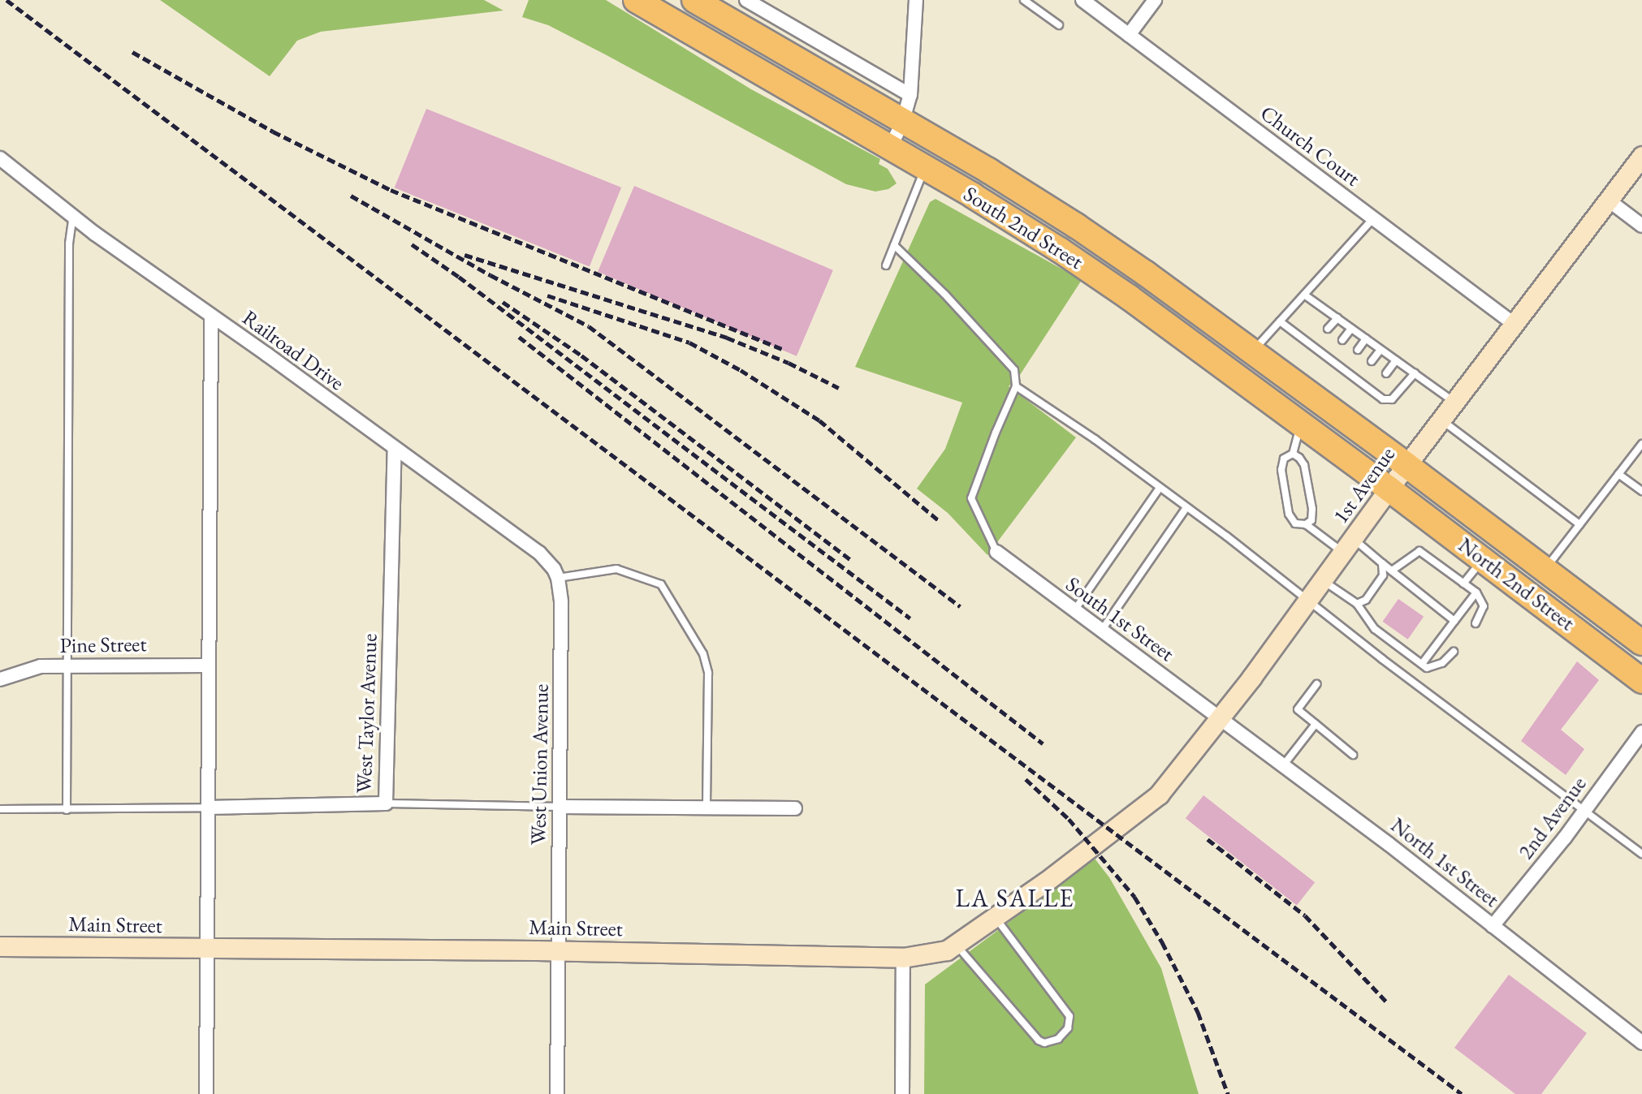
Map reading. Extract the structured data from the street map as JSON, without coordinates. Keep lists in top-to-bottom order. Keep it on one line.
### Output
{"streets":{"highway":["South 2nd Street","North 2nd Street"],"street":["Church Court","Railroad Drive","1st Avenue","South 1st Street","Pine Street","West Taylor Avenue","West Union Avenue","2nd Avenue","North 1st Street","Main Street"]},"crossings":[["Church Court","1st Avenue"],["South 2nd Street","1st Avenue"],["South 2nd Street","North 2nd Street"],["Railroad Drive","West Taylor Avenue"],["Railroad Drive","West Union Avenue"],["1st Avenue","North 2nd Street"],["1st Avenue","South 1st Street"],["1st Avenue","North 1st Street"],["1st Avenue","Main Street"],["South 1st Street","North 1st Street"],["West Union Avenue","Main Street"],["2nd Avenue","North 1st Street"]],"districts":["LA SALLE"]}
